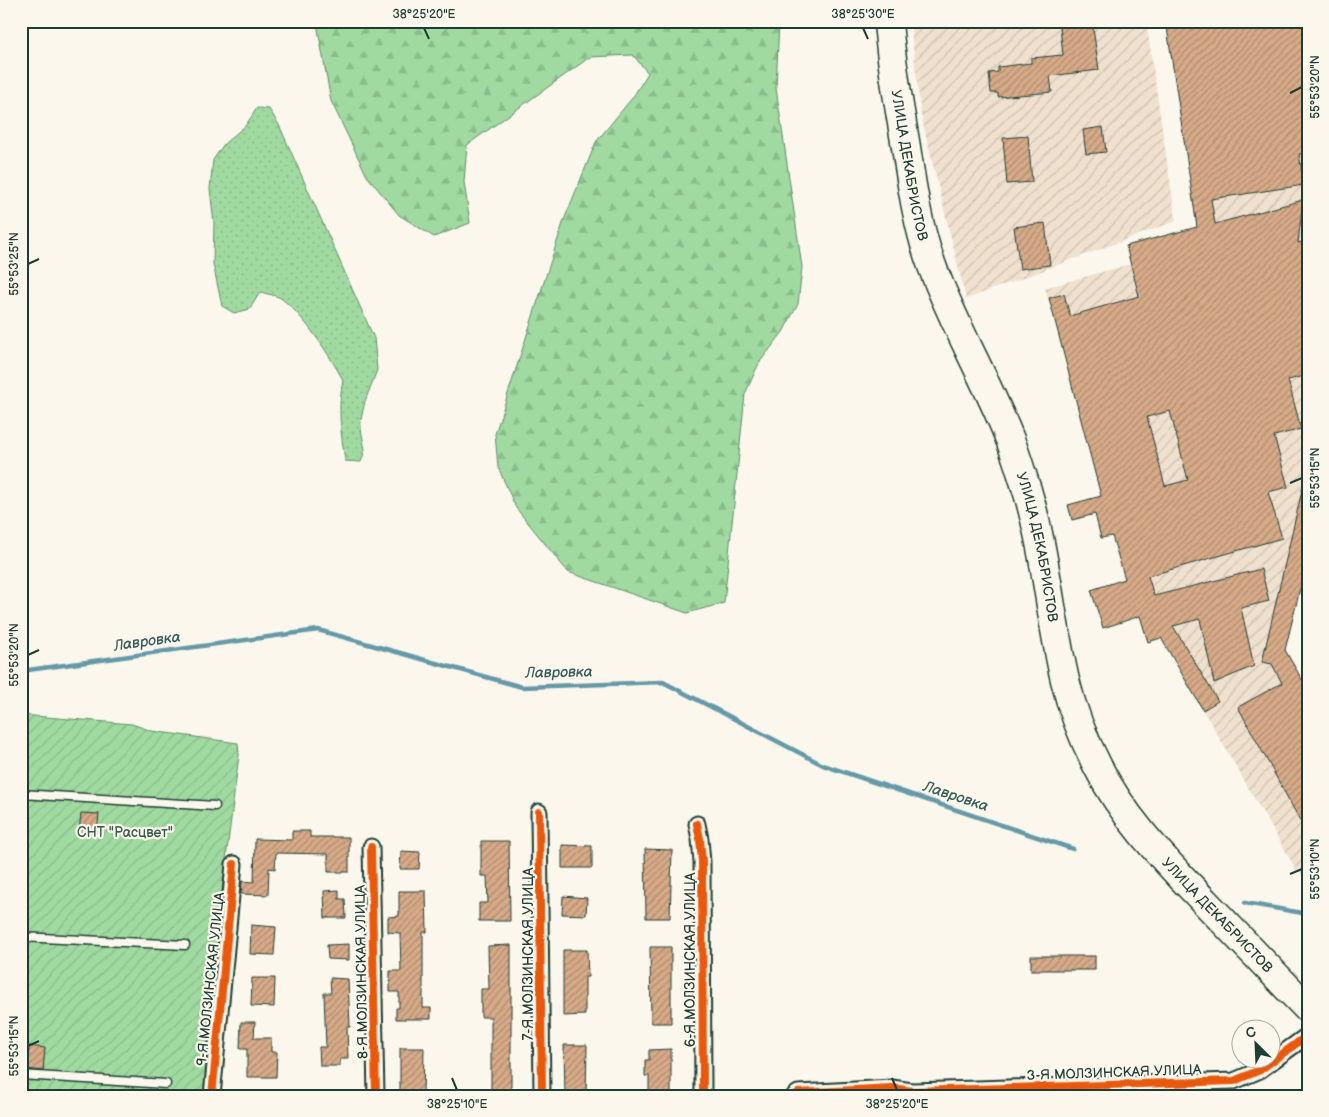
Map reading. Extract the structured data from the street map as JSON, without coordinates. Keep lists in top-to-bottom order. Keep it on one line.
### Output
{"streets":{"highway":["УЛИЦА ДЕКАБРИСТОВ"],"street":["7-Я МОЛЗИНСКАЯ УЛИЦА","6-Я МОЛЗИНСКАЯ УЛИЦА","8-Я МОЛЗИНСКАЯ УЛИЦА","9-Я МОЛЗИНСКАЯ УЛИЦА","3-Я МОЛЗИНСКАЯ УЛИЦА"]},"water":["Лавровка"],"parks":["СНТ \"Расцвет\""],"north":"top left","coordinates":["38°25'20\"E","38°25'30\"E","55°53'20\"N","55°53'25\"N","55°53'15\"N","55°53'10\"N","38°25'10\"E"]}
